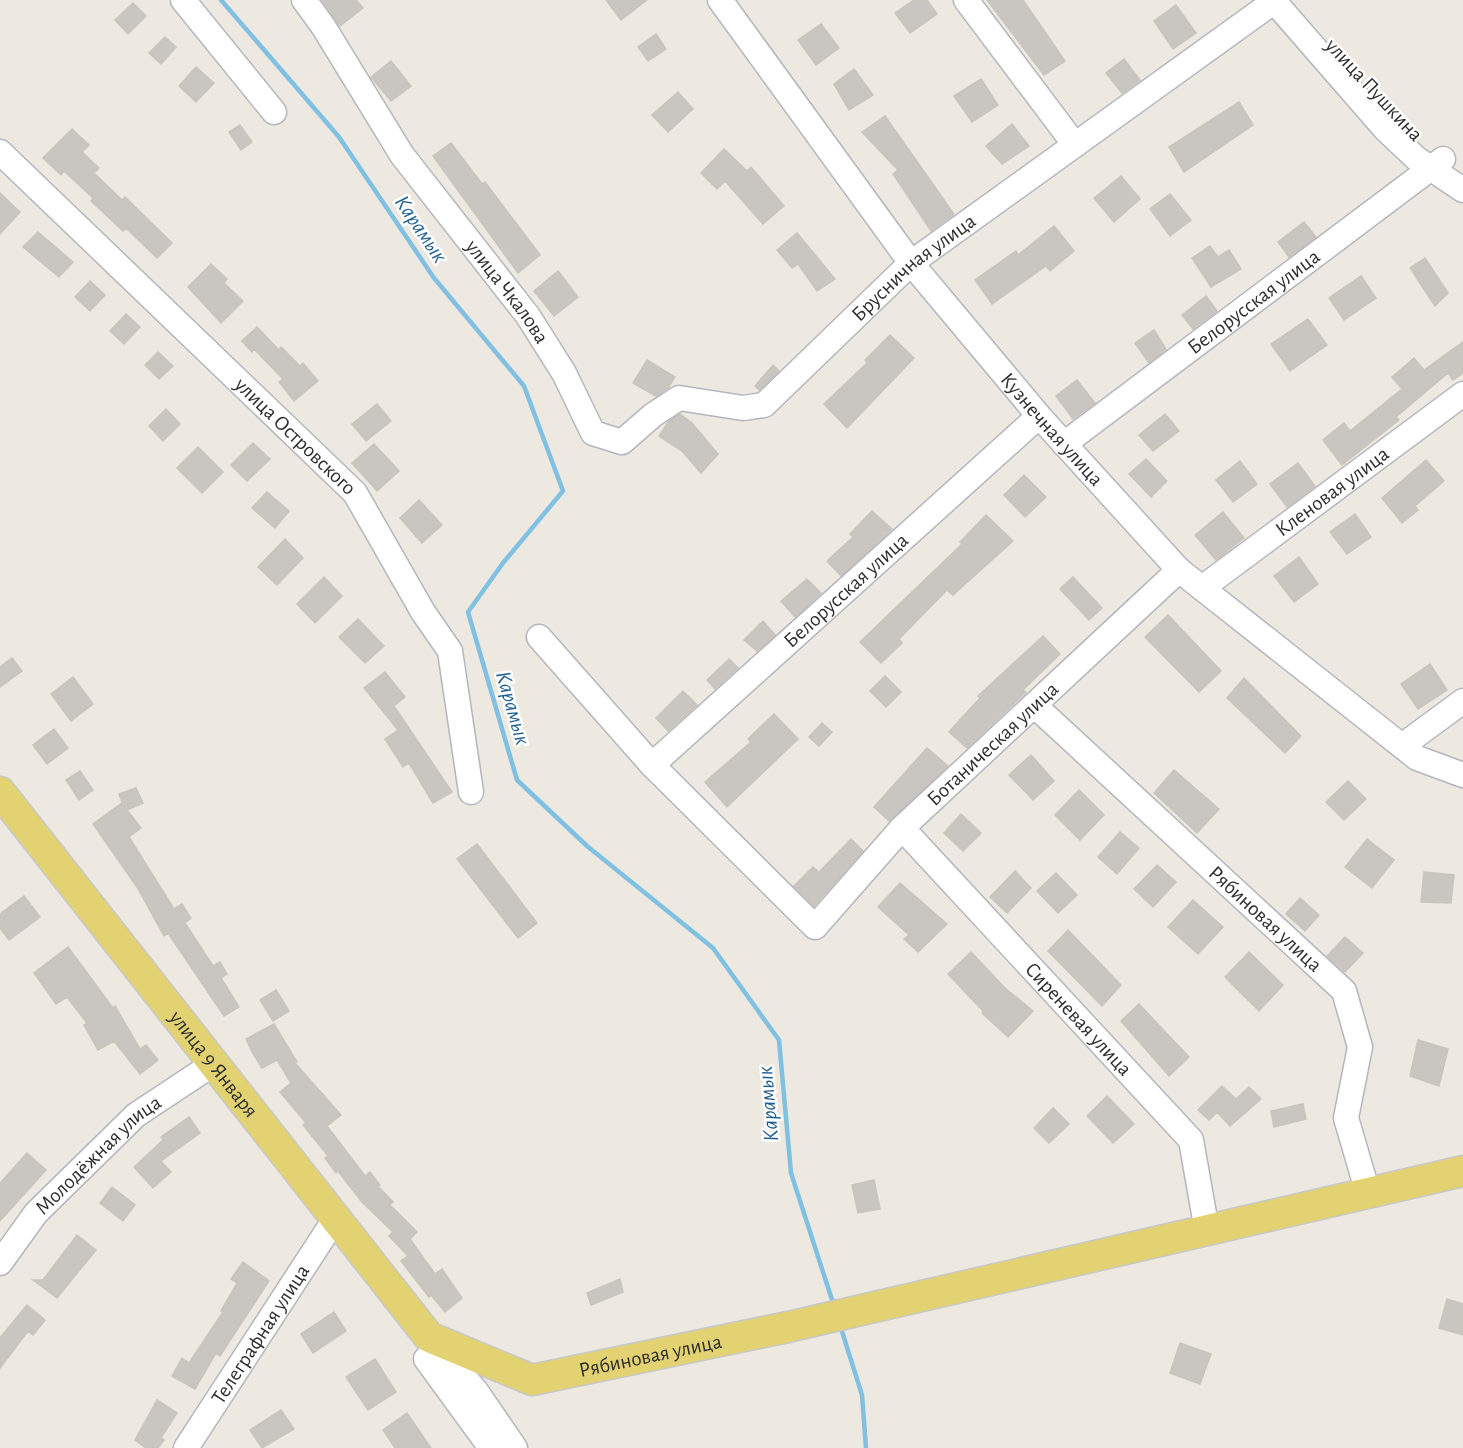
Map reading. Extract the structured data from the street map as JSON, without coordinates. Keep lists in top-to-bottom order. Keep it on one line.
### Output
{"streets":{"main road":["Рябиновая улица","улица 9 Января"],"street":["улица Пушкина","Брусничная улица","улица Чкалова","Белорусская улица","Кузнечная улица","улица Островского","Кленовая улица","Ботаническая улица","Сиреневая улица","Молодёжная улица","Телеграфная улица"]},"crossings":[["улица Пушкина","Белорусская улица"],["Брусничная улица","улица Чкалова"],["Брусничная улица","Кузнечная улица"],["Белорусская улица","Кузнечная улица"],["Белорусская улица","Ботаническая улица"],["Кузнечная улица","Кленовая улица"],["Кузнечная улица","Ботаническая улица"],["Ботаническая улица","Рябиновая улица"],["Ботаническая улица","Сиреневая улица"],["Рябиновая улица","улица 9 Января"],["улица 9 Января","Молодёжная улица"],["улица 9 Января","Телеграфная улица"]],"water":["Карамык"]}
